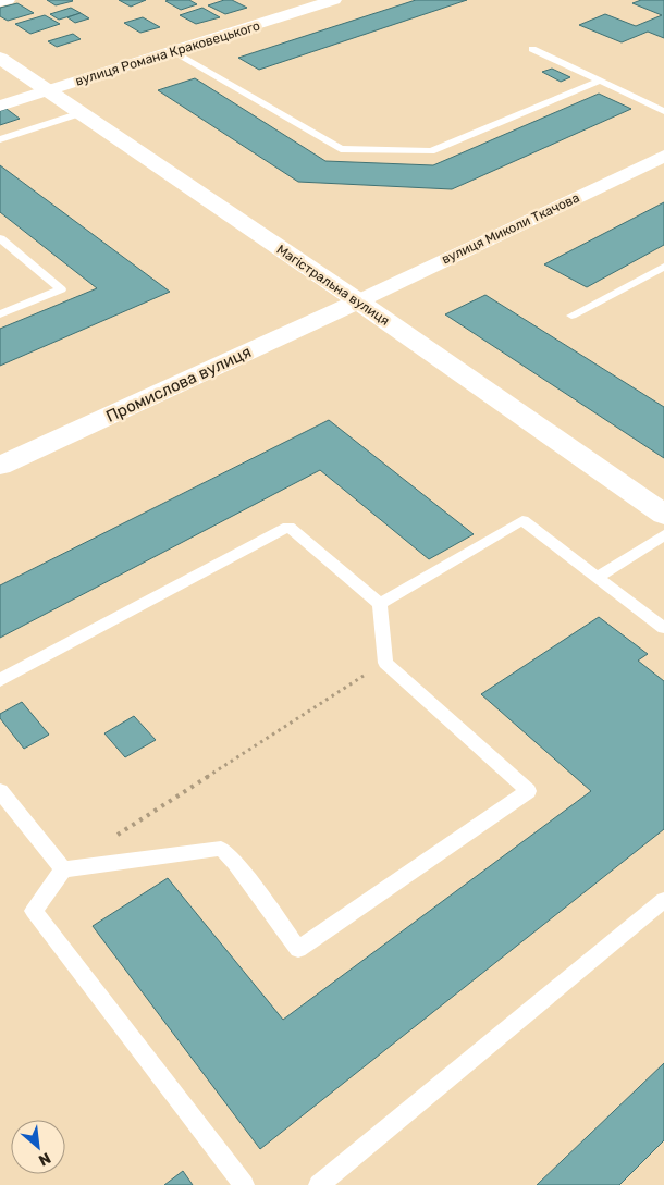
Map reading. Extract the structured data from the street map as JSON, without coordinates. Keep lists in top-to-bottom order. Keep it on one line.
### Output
{"streets":{"street":["вулиця Романа Краковецького","вулиця Миколи Ткачова","Магістральна вулиця","Промислова вулиця"]},"crossings":[["вулиця Романа Краковецького","Магістральна вулиця"],["вулиця Миколи Ткачова","Магістральна вулиця"],["вулиця Миколи Ткачова","Промислова вулиця"],["Магістральна вулиця","Промислова вулиця"]],"north":"bottom right"}
